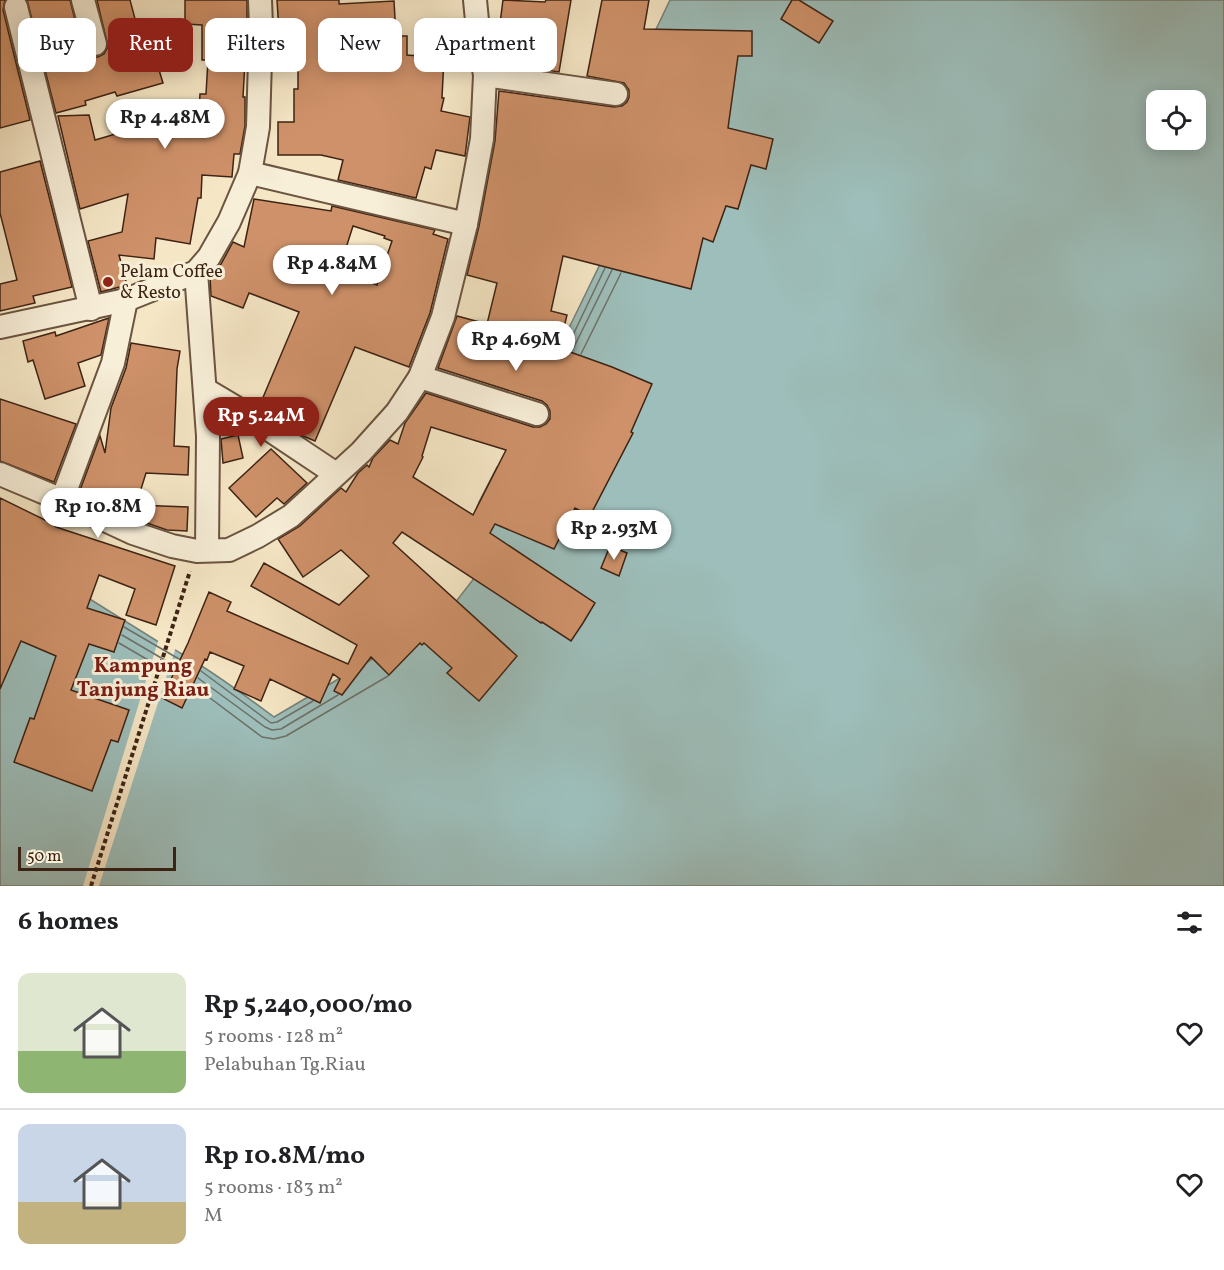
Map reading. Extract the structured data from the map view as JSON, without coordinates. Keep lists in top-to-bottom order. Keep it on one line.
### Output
{"districts":["Kampung Tanjung Riau"],"places":["Pelam Coffee & Resto"],"scale_bar":"50 m","page":{"chip":["Buy","Rent","Filters","New","Apartment"],"price":["Rp 4.48M","Rp 4.84M","Rp 4.69M","Rp 5.24M","Rp 10.8M","Rp 2.93M"],"scale":"50 m","heading":"6 homes","list":[{"name":"Rp 5,240,000/mo","note":"5 rooms · 128 m² · Pelabuhan Tg.Riau"},{"name":"Rp 10.8M/mo","note":"5 rooms · 183 m² · M"}]}}
